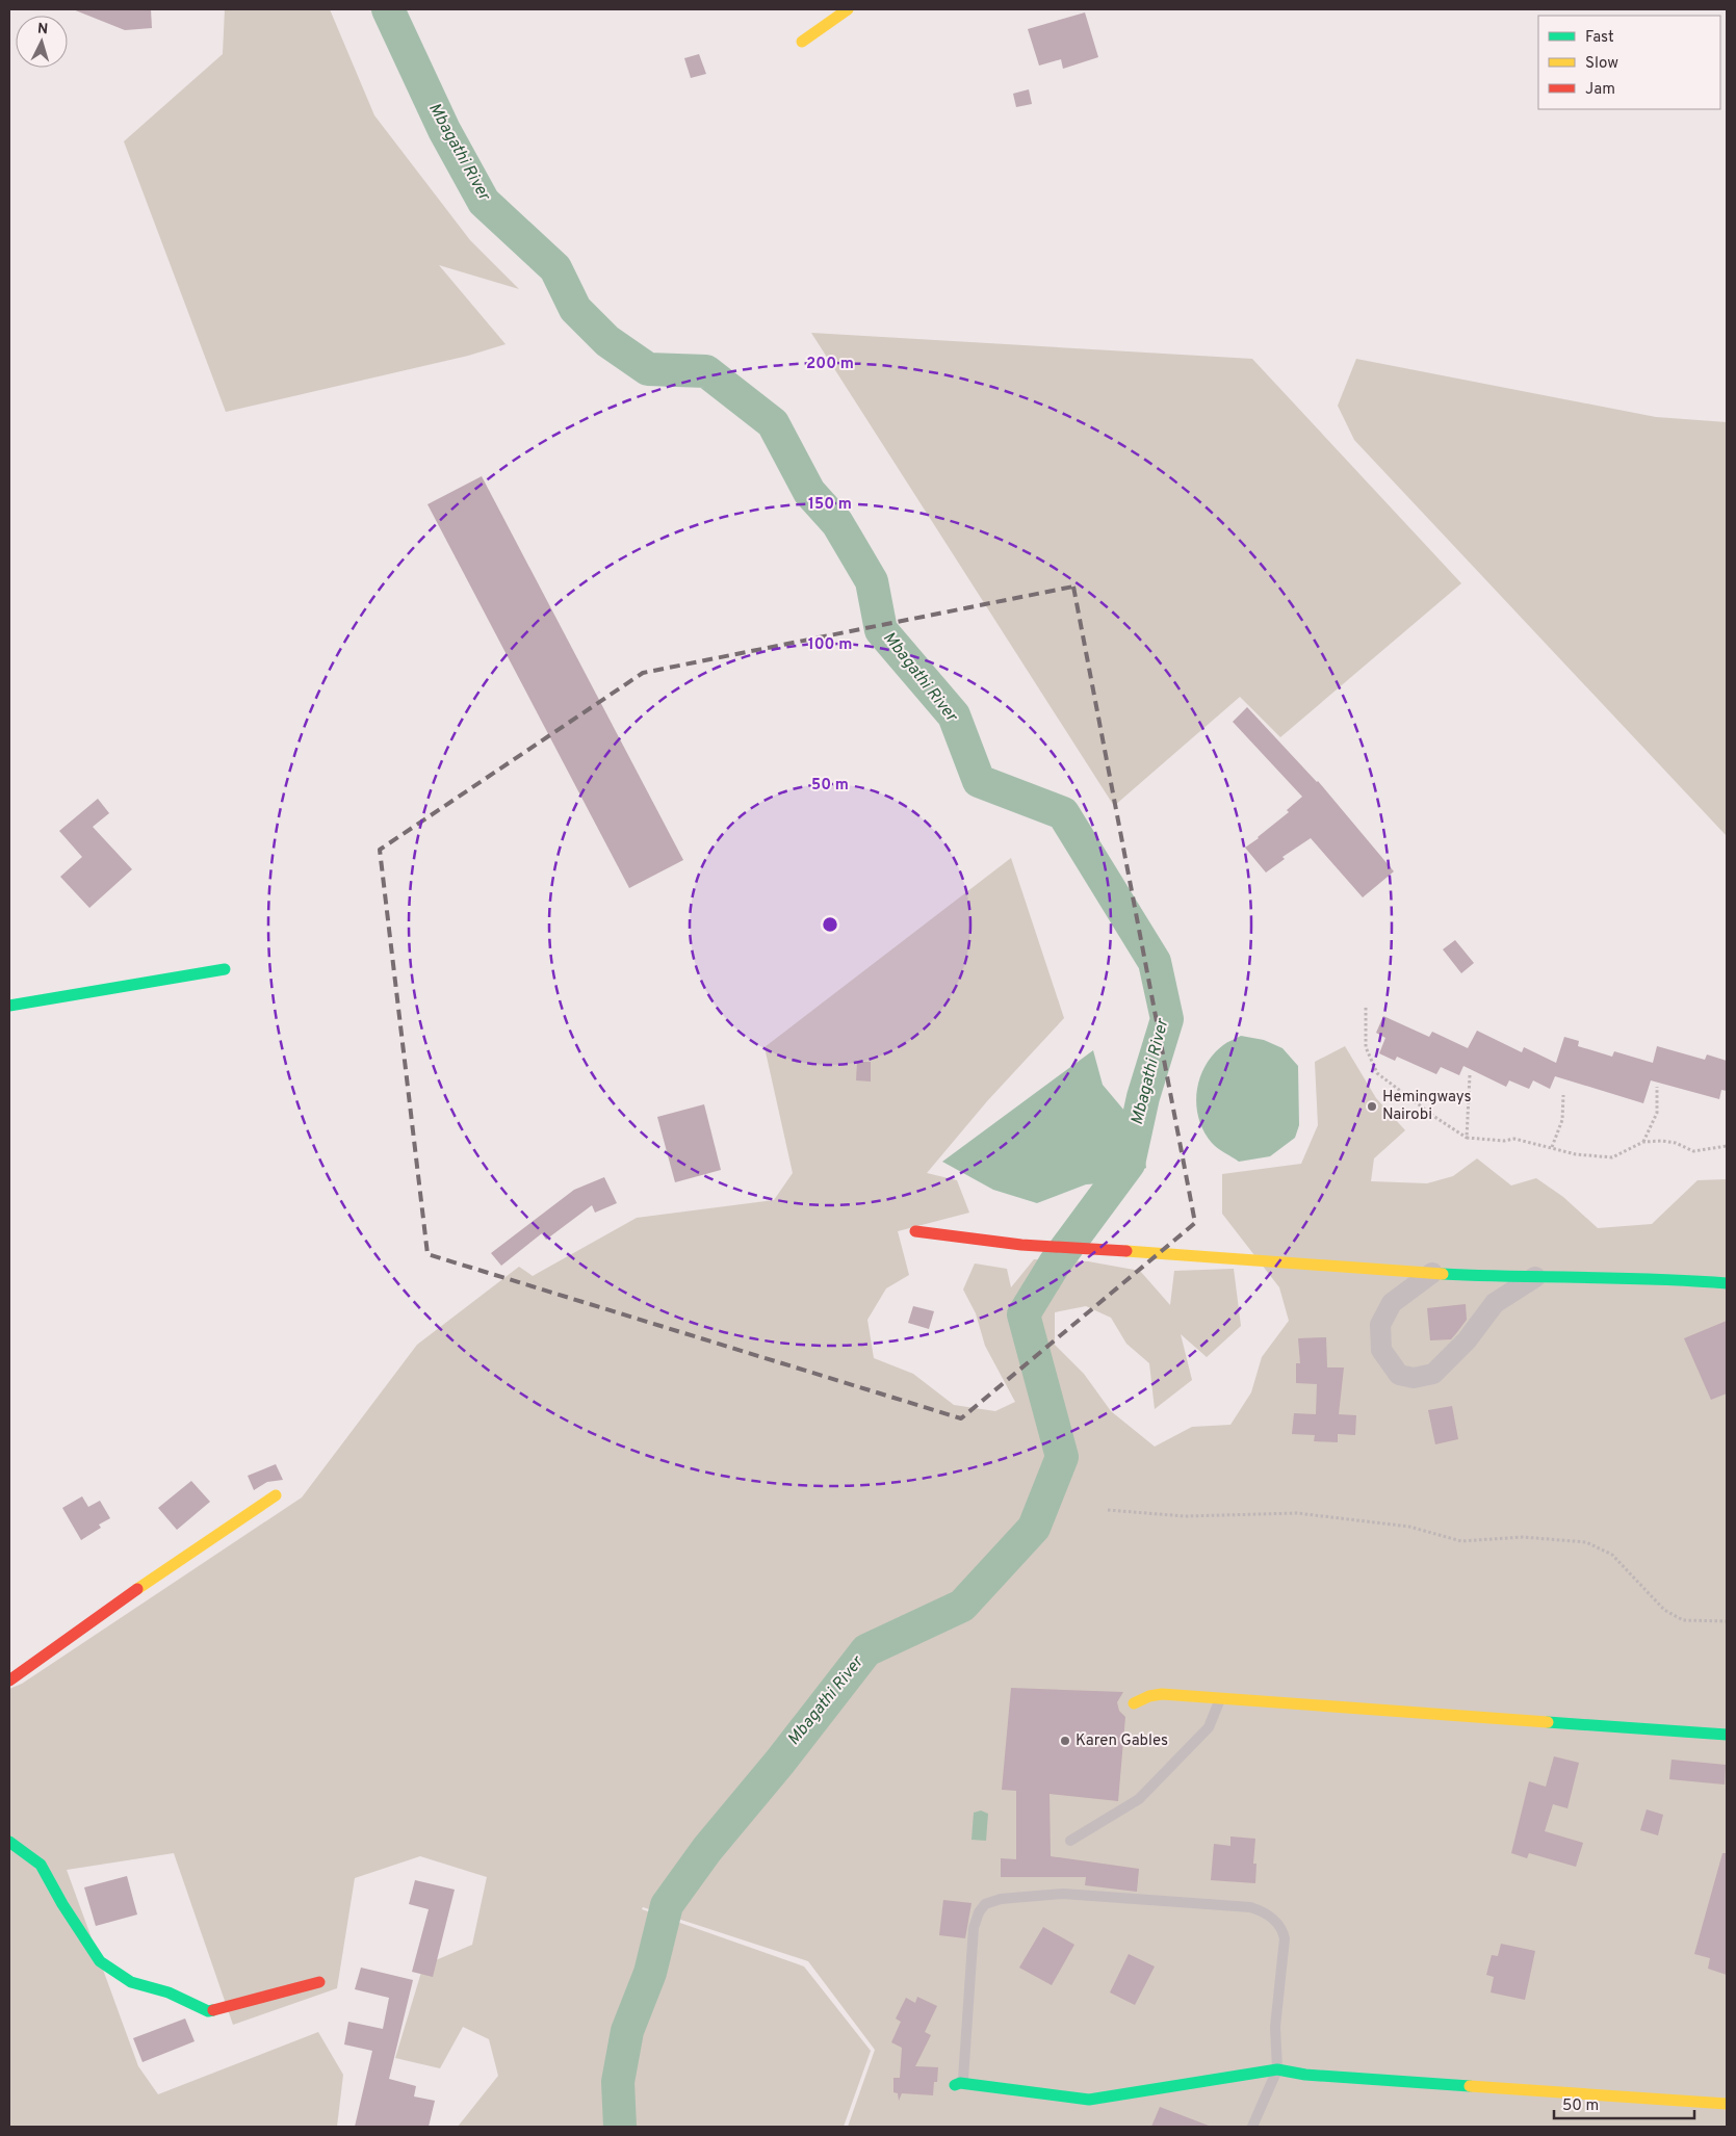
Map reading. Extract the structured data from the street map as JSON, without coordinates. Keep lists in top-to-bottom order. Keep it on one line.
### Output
{"water":["Mbagathi River"],"places":["Hemingways Nairobi","Karen Gables"],"legend":["Fast","Slow","Jam"],"scale_bar":"50 m","north":"top","rings":["200 m","150 m","100 m","50 m"]}
